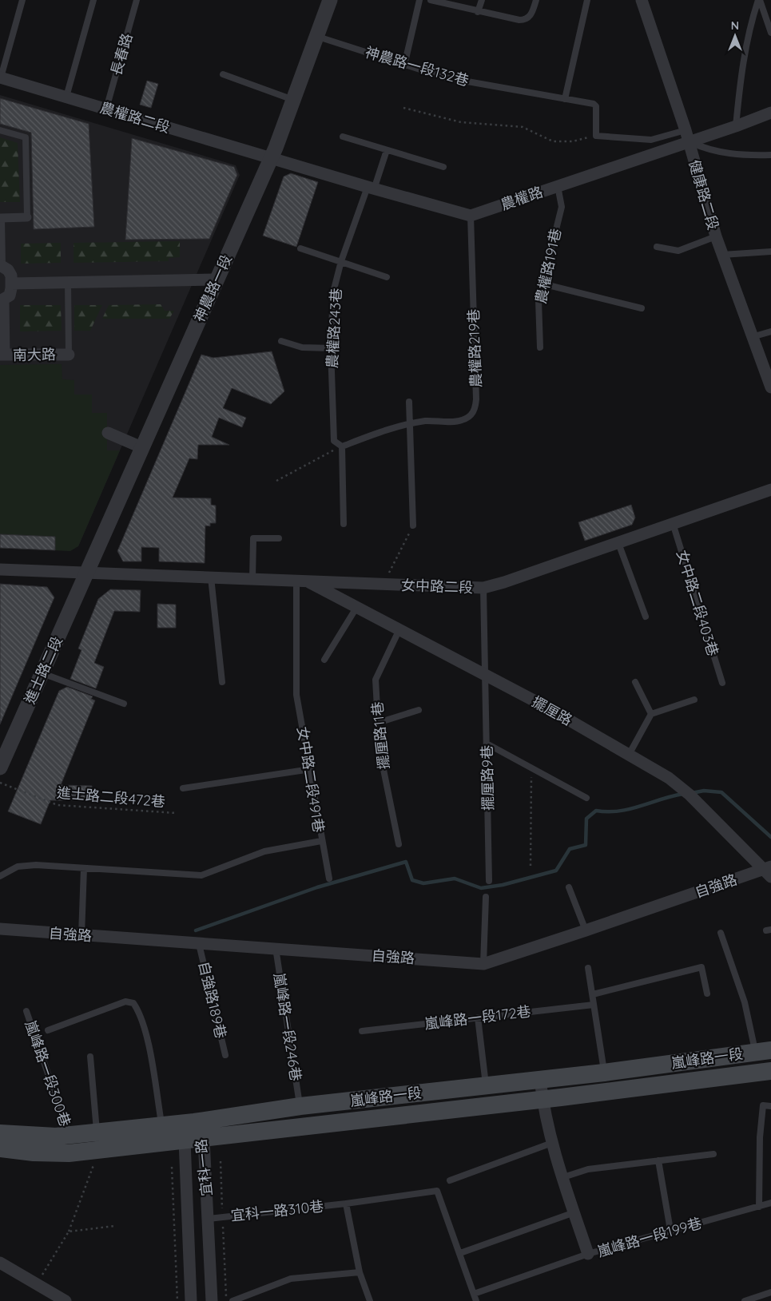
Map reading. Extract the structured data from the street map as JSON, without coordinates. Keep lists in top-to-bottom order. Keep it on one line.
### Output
{"streets":{"main road":["嵐峰路一段"],"street":["農權路二段","健康路二段","農權路","神農路一段","南大路","女中路二段","進士路二段","擺厘路","自強路","宜科一路","嵐峰路一段199巷"],"lane":["長春路","神農路一段132巷","農權路191巷","農權路243巷","農權路219巷","女中路二段403巷","擺厘路11巷","擺厘路9巷","女中路二段491巷","自強路189巷","嵐峰路一段172巷","嵐峰路一段246巷","嵐峰路一段300巷","宜科一路310巷"],"path":["進士路二段472巷"]},"crossings":[["長春路","農權路二段"],["神農路一段132巷","神農路一段"],["農權路二段","神農路一段"],["健康路二段","農權路"],["農權路","農權路191巷"],["農權路","農權路219巷"],["神農路一段","女中路二段"],["神農路一段","進士路二段"],["農權路243巷","農權路219巷"],["女中路二段","女中路二段403巷"],["女中路二段","進士路二段"],["女中路二段","擺厘路"],["女中路二段","擺厘路9巷"],["女中路二段","女中路二段491巷"],["擺厘路","擺厘路11巷"],["擺厘路","擺厘路9巷"],["擺厘路","女中路二段491巷"],["擺厘路","自強路"],["自強路","自強路189巷"],["自強路","嵐峰路一段246巷"],["嵐峰路一段246巷","嵐峰路一段"],["嵐峰路一段","嵐峰路一段300巷"],["嵐峰路一段","宜科一路"],["嵐峰路一段","嵐峰路一段199巷"],["宜科一路","宜科一路310巷"]],"north":"top"}
